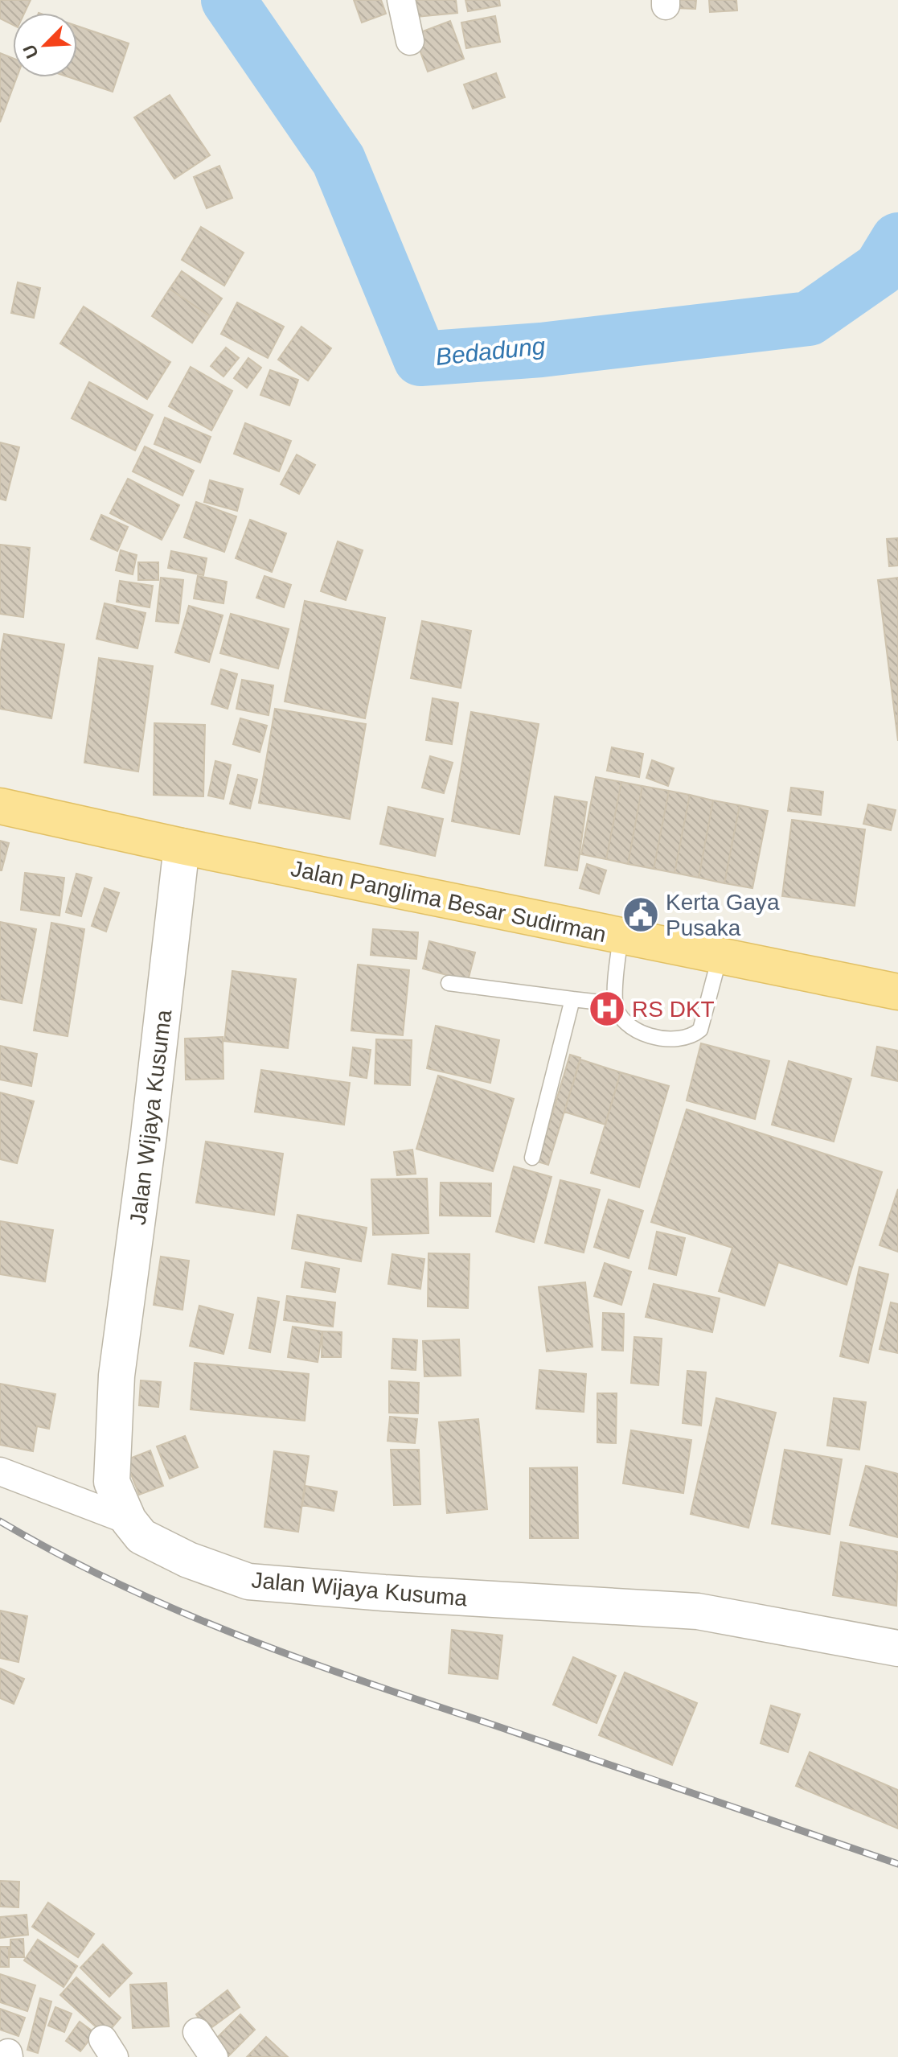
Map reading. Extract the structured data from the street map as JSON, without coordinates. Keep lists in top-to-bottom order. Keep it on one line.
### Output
{"streets":{"main road":["Jalan Panglima Besar Sudirman"],"street":["Jalan Wijaya Kusuma"]},"crossings":[["Jalan Panglima Besar Sudirman","Jalan Wijaya Kusuma"]],"water":["Bedadung"],"places":{"public building":["Kerta Gaya Pusaka"],"hospital":["RS DKT"]},"north":"bottom left"}
